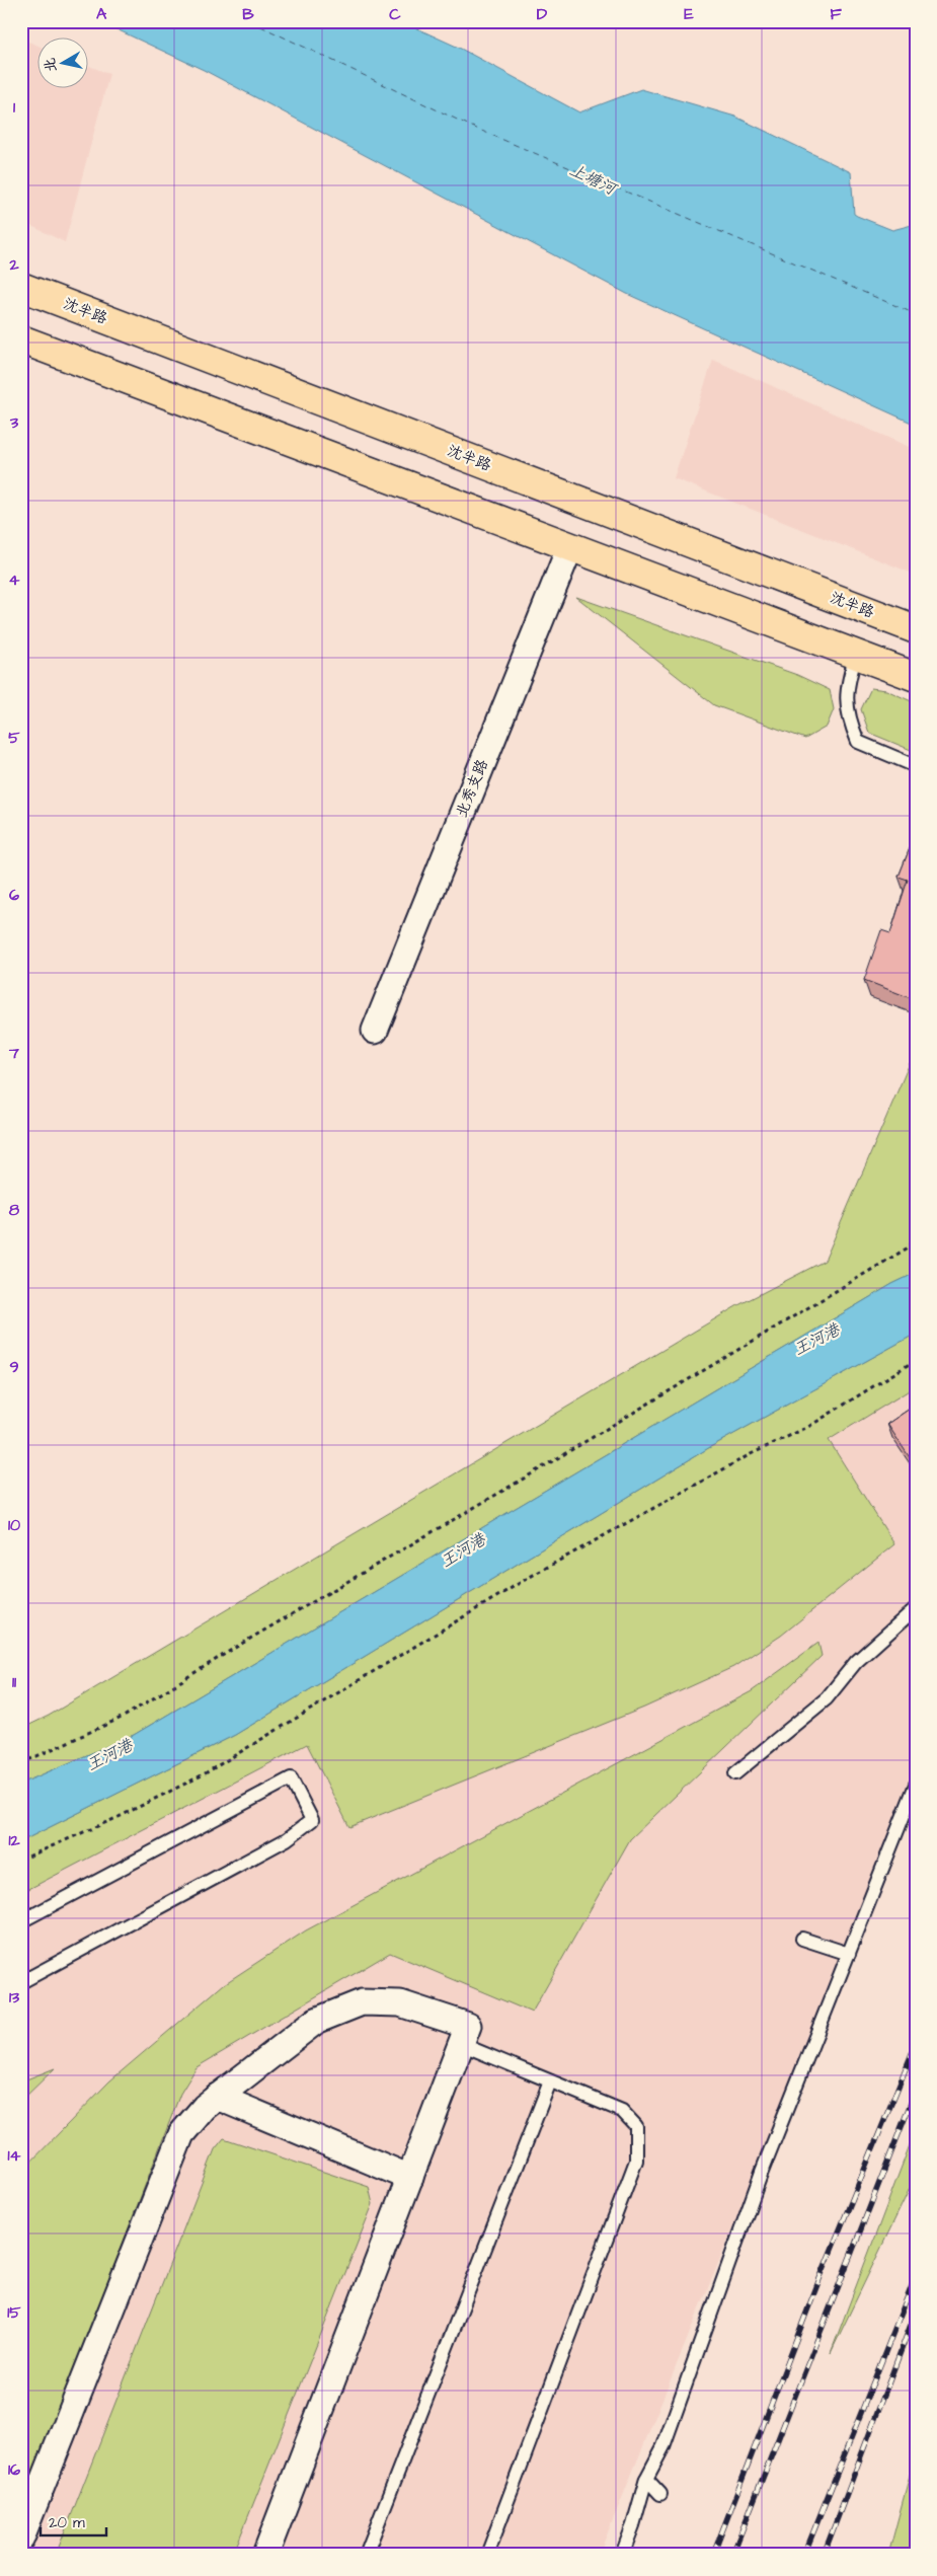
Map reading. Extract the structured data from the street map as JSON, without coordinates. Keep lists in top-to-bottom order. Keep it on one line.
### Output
{"streets":{"main road":["沈半路"],"street":["北秀支路"]},"water":["上塘河","王河港"],"scale_bar":"20 m","north":"left","grid":{"columns":["A","B","C","D","E","F"],"rows":["1","2","3","4","5","6","7","8","9","10","11","12","13","14","15","16"]}}
